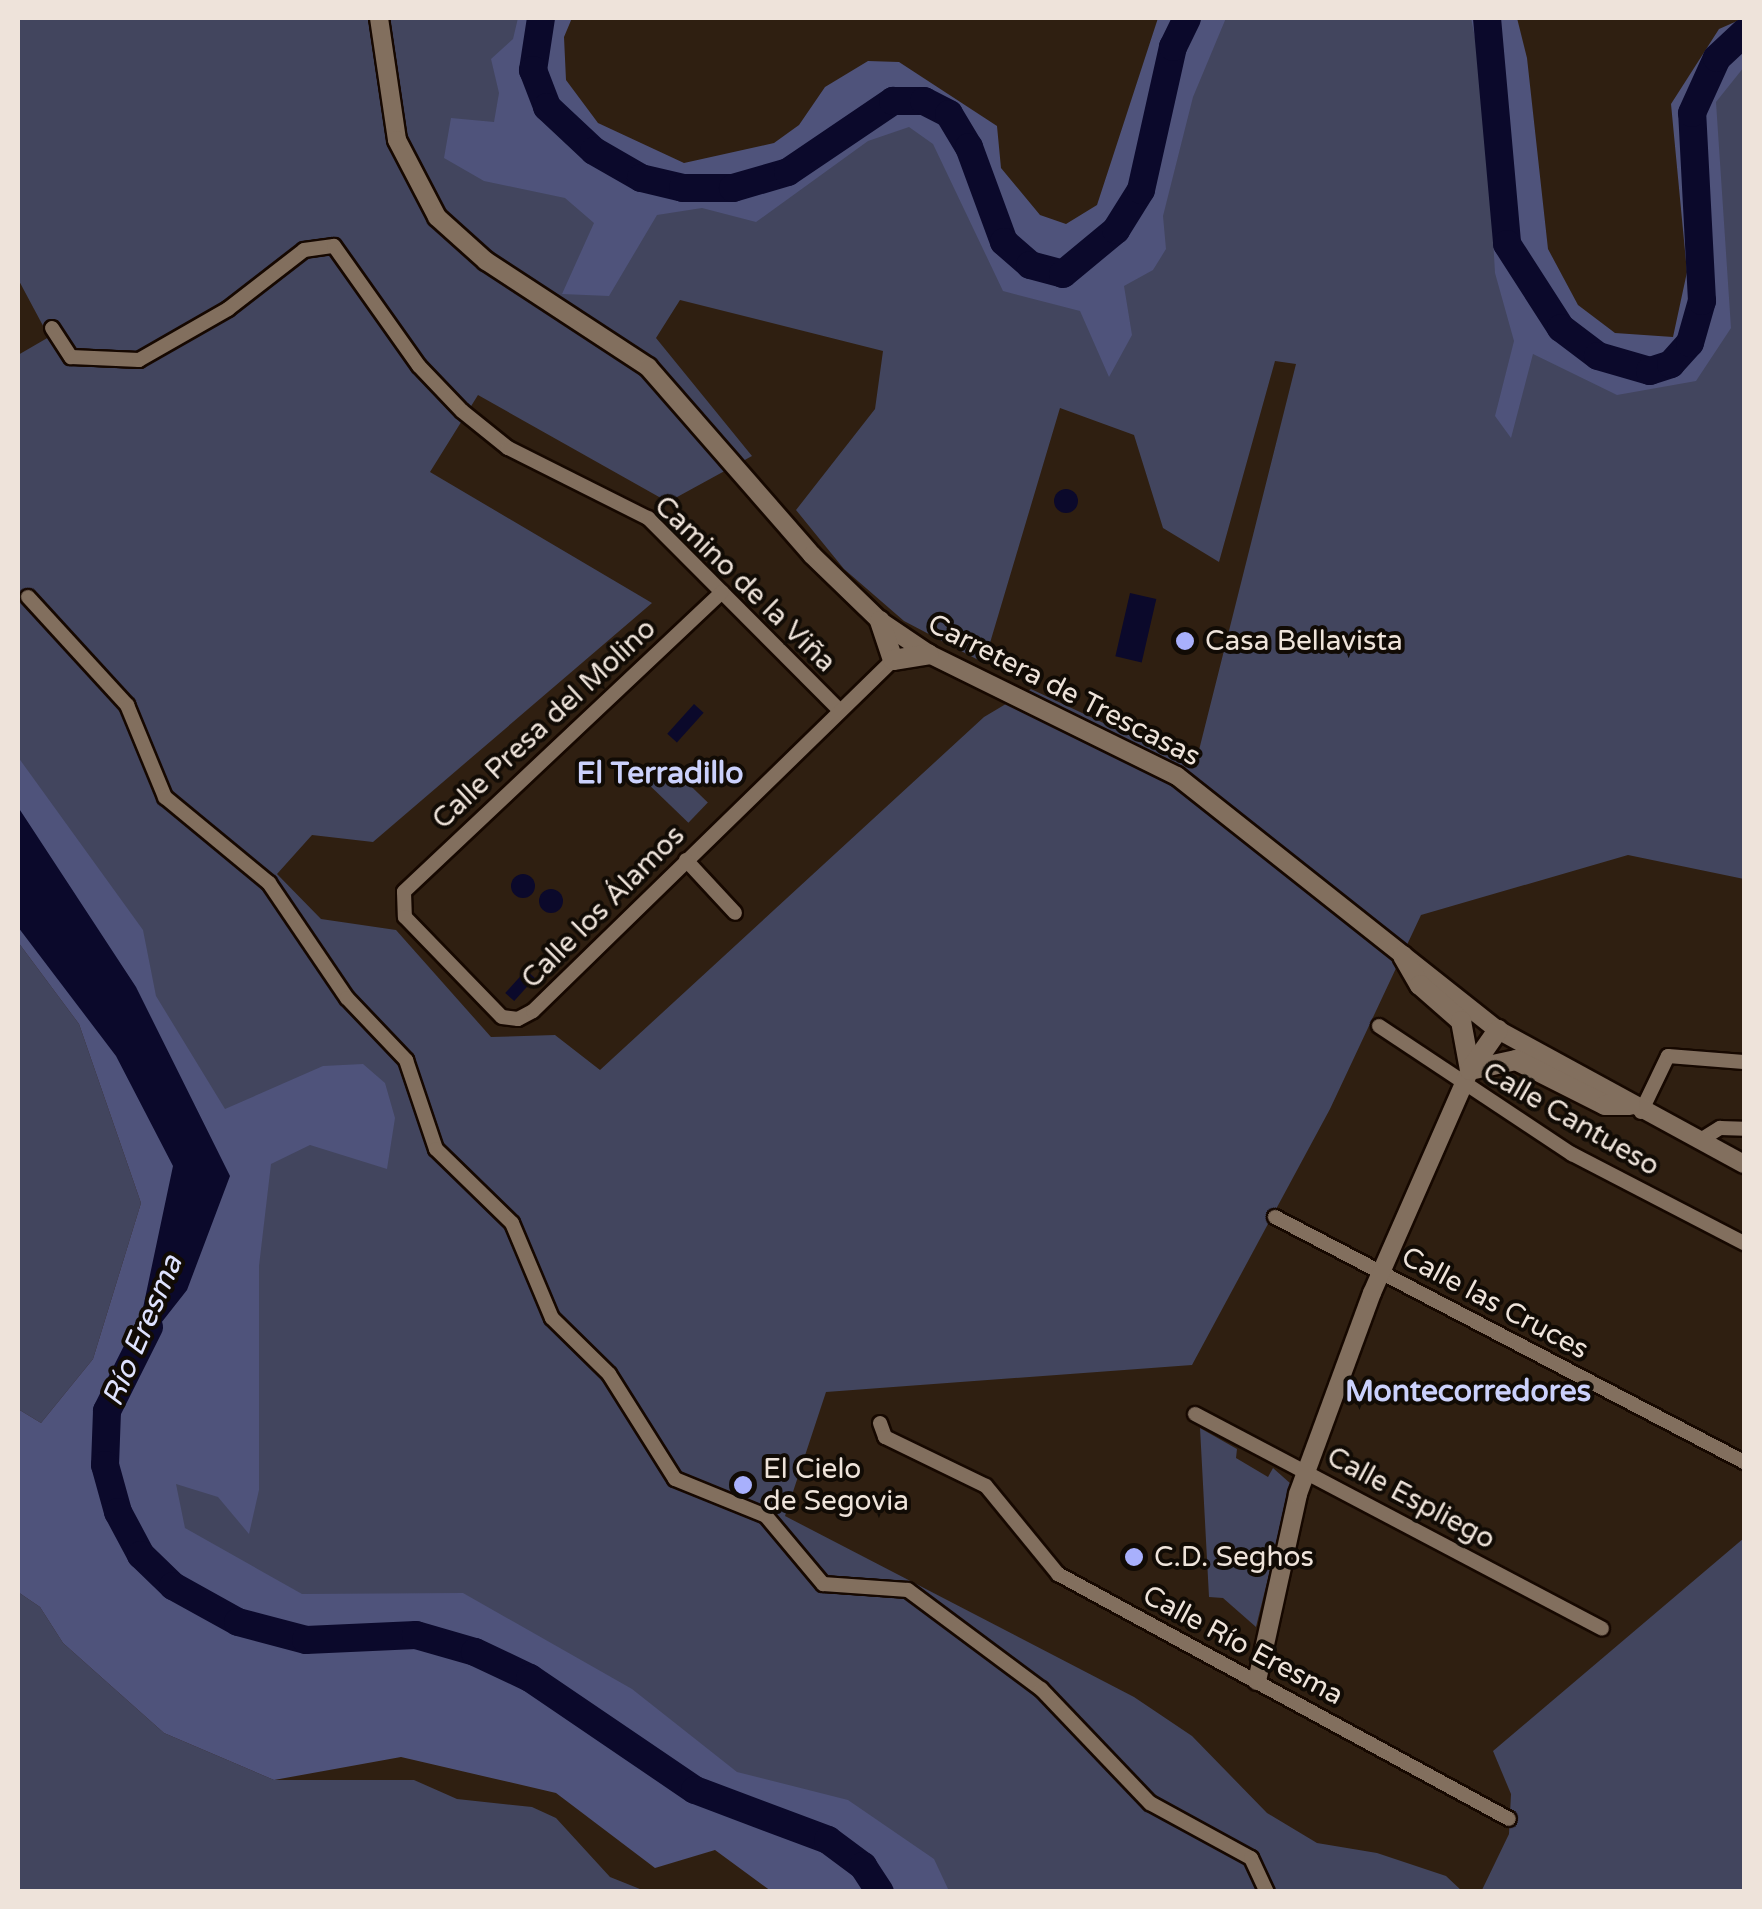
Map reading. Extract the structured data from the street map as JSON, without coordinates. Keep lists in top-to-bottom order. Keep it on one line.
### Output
{"streets":{"street":["Camino de la Viña","Carretera de Trescasas","Calle Presa del Molino","Calle los Álamos","Calle Cantueso","Calle las Cruces","Calle Espliego","Calle Río Eresma"]},"crossings":[["Camino de la Viña","Calle Presa del Molino"],["Camino de la Viña","Calle los Álamos"],["Calle Presa del Molino","Calle los Álamos"]],"districts":["El Terradillo","Montecorredores"],"water":["Río Eresma"],"places":["Casa Bellavista","El Cielo de Segovia","C.D. Seghos"]}
